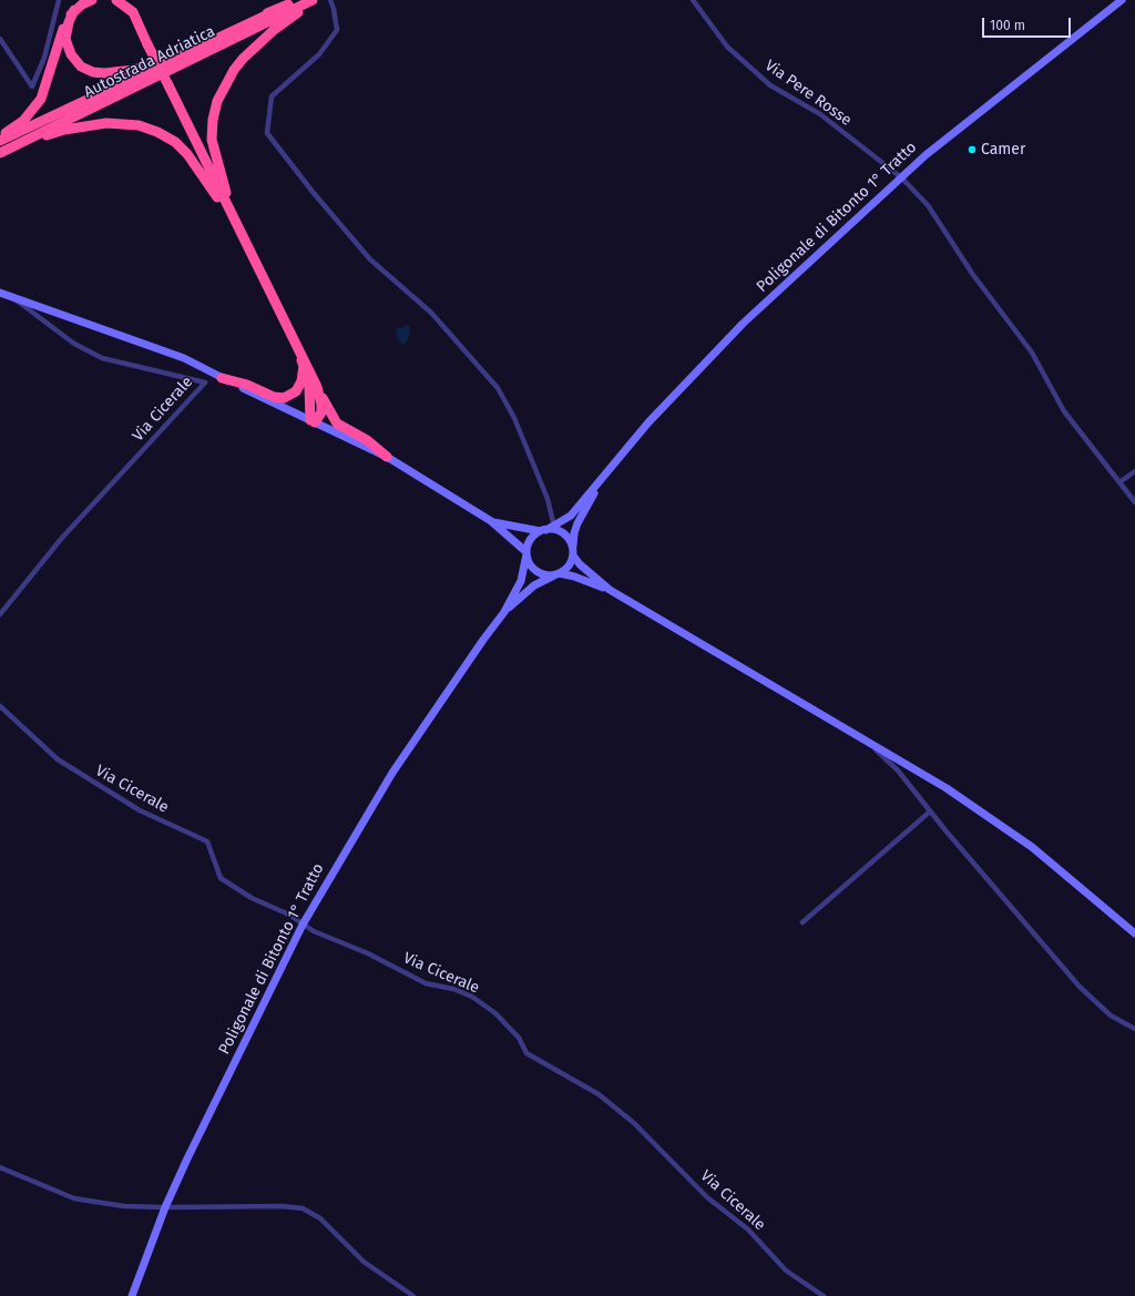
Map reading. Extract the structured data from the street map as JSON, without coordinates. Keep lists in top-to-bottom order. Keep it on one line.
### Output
{"streets":{"highway":["Autostrada Adriatica"],"main road":["Poligonale di Bitonto 1° Tratto"],"street":["Via Pere Rosse","Via Cicerale"]},"crossings":[["Via Pere Rosse","Poligonale di Bitonto 1° Tratto"],["Poligonale di Bitonto 1° Tratto","Via Cicerale"]],"places":["Camer"],"scale_bar":"100 m"}
